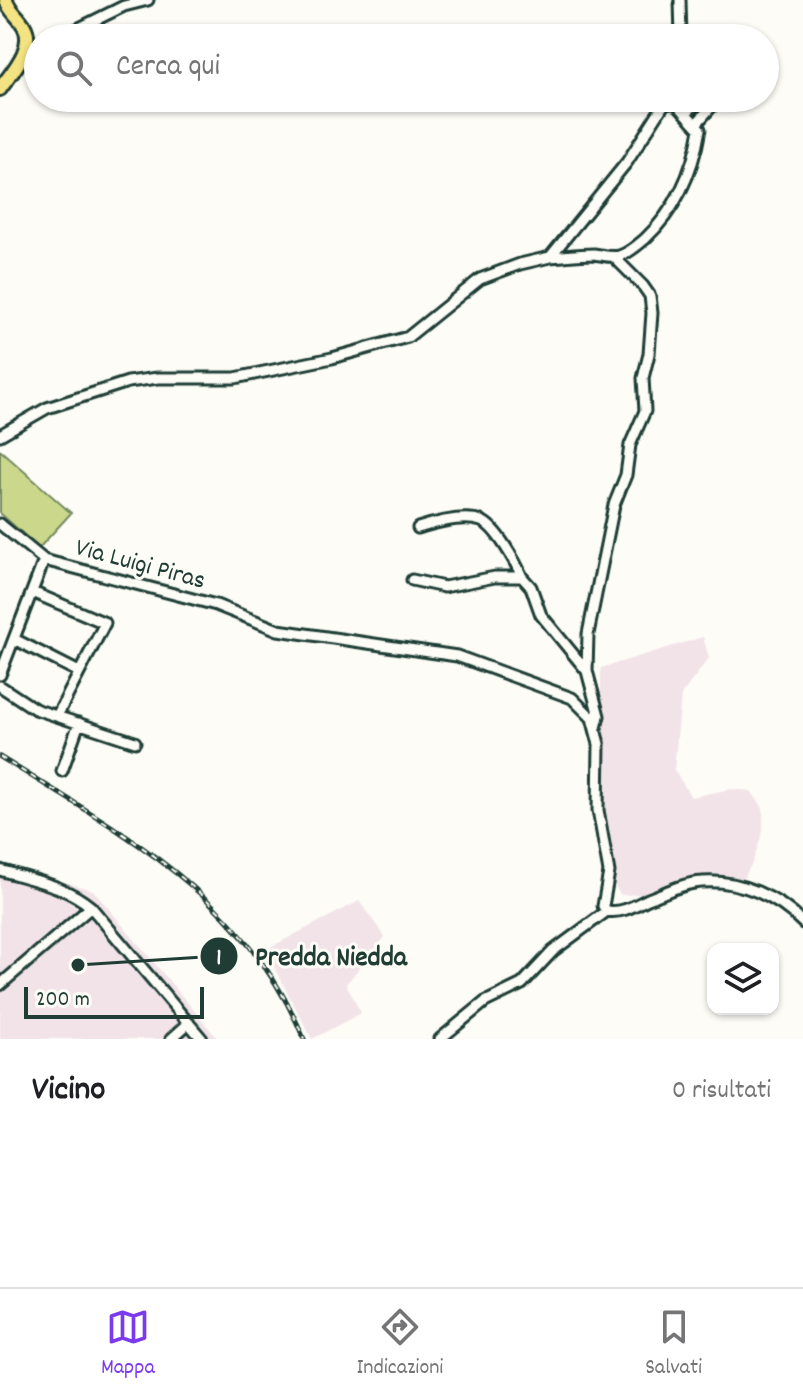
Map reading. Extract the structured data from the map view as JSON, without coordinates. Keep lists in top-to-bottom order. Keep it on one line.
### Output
{"streets":{"street":["Via Luigi Piras"]},"places":["Predda Niedda"],"scale_bar":"200 m","page":{"search":"Cerca qui","scale":"200 m","heading":["Vicino","0 risultati"],"nav":["Mappa","Indicazioni","Salvati"]}}
